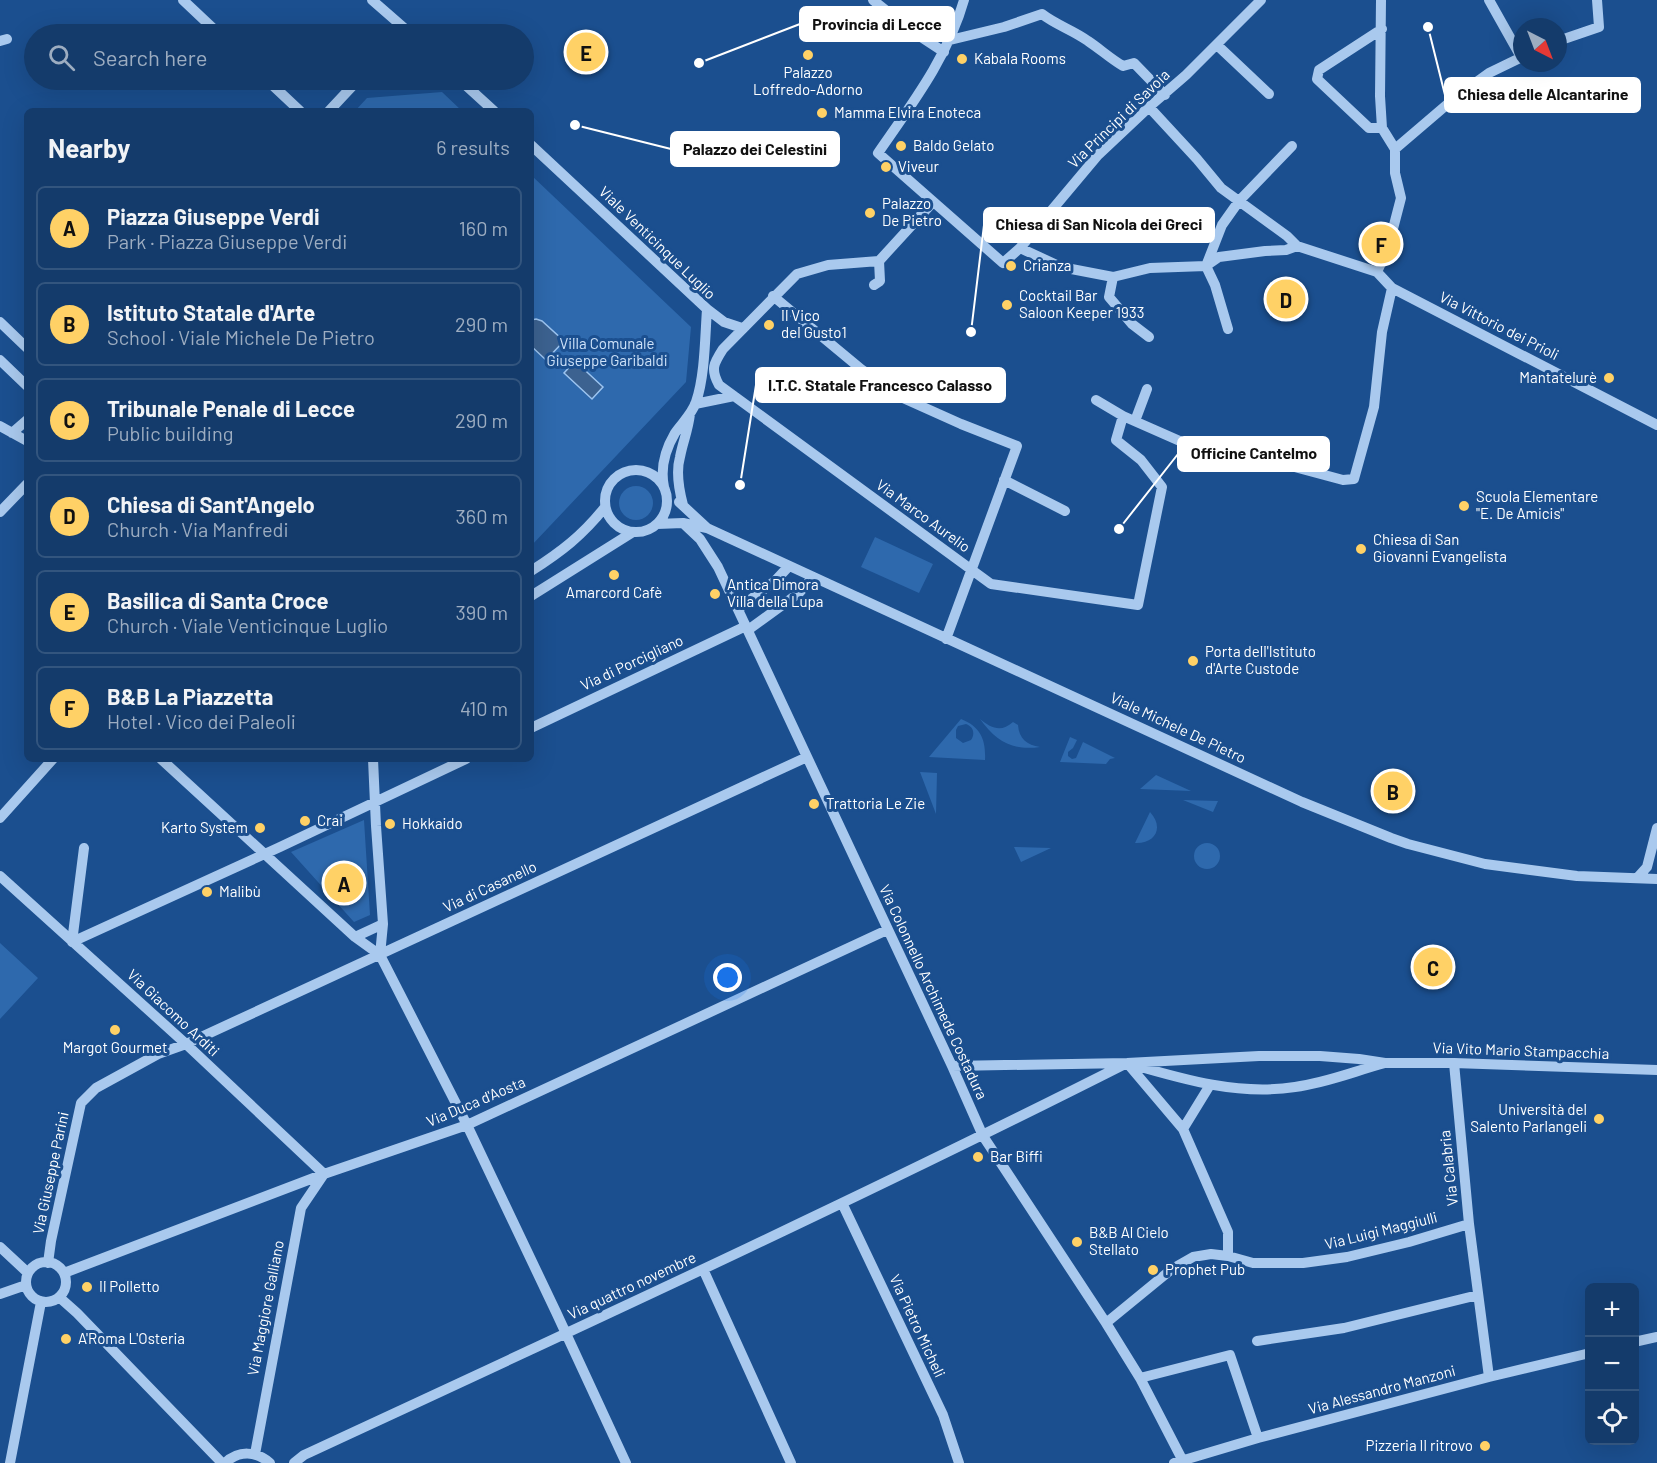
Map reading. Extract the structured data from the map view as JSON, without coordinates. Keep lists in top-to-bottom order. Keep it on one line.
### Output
{"streets":{"street":["Via Principi di Savoia","Viale Venticinque Luglio","Via Vittorio dei Prioli","Via Marco Aurelio","Via di Porcigliano","Viale Michele De Pietro","Via di Casanello","Via Colonnello Archimede Costadura","Via Giacomo Arditi","Via Vito Mario Stampacchia","Via Duca d'Aosta","Via Calabria","Via Giuseppe Parini","Via Luigi Maggiulli","Via quattro novembre","Via Maggiore Galliano","Via Pietro Micheli","Via Alessandro Manzoni"]},"crossings":[["Viale Venticinque Luglio","Viale Michele De Pietro"],["Via di Porcigliano","Viale Michele De Pietro"],["Via di Porcigliano","Via Colonnello Archimede Costadura"],["Viale Michele De Pietro","Via Colonnello Archimede Costadura"],["Via di Casanello","Via Colonnello Archimede Costadura"],["Via di Casanello","Via Giacomo Arditi"],["Via di Casanello","Via Giuseppe Parini"],["Via Colonnello Archimede Costadura","Via Vito Mario Stampacchia"],["Via Colonnello Archimede Costadura","Via Duca d'Aosta"],["Via Colonnello Archimede Costadura","Via Luigi Maggiulli"],["Via Colonnello Archimede Costadura","Via quattro novembre"],["Via Colonnello Archimede Costadura","Via Alessandro Manzoni"],["Via Giacomo Arditi","Via Duca d'Aosta"],["Via Giacomo Arditi","Via Giuseppe Parini"],["Via Giacomo Arditi","Via Maggiore Galliano"],["Via Vito Mario Stampacchia","Via Calabria"],["Via Vito Mario Stampacchia","Via quattro novembre"],["Via Duca d'Aosta","Via Giuseppe Parini"],["Via Duca d'Aosta","Via Maggiore Galliano"],["Via Calabria","Via Luigi Maggiulli"],["Via Calabria","Via Alessandro Manzoni"],["Via quattro novembre","Via Pietro Micheli"]],"parks":["Villa Comunale Giuseppe Garibaldi"],"places":["Chiesa delle Alcantarine","Palazzo Loffredo-Adorno","Kabala Rooms","Provincia di Lecce","Mamma Elvira Enoteca","Palazzo dei Celestini","Baldo Gelato","Viveur","Palazzo De Pietro","Crianza","Cocktail Bar Saloon Keeper 1933","Il Vico del Gusto1","Chiesa di San Nicola dei Greci","Mantatelurè","I.T.C. Statale Francesco Calasso","Scuola Elementare \"E. De Amicis\"","Officine Cantelmo","Chiesa di San Giovanni Evangelista","Amarcord Cafè","Antica Dimora Villa della Lupa","Porta dell'Istituto d'Arte Custode","Trattoria Le Zie","Crai","Hokkaido","Karto System","Malibù","Margot Gourmet","Università del Salento Parlangeli","Bar Biffi","B&B Al Cielo Stellato","Prophet Pub","Il Polletto","A'Roma L'Osteria","Pizzeria Il ritrovo"],"north":"bottom right","page":{"search":"Search here","pins":["E","F","D","B","A","C"],"heading":["Nearby","6 results"],"list":[{"mark":"A","name":"Piazza Giuseppe Verdi","note":"Park · Piazza Giuseppe Verdi","value":"160 m"},{"mark":"B","name":"Istituto Statale d'Arte","note":"School · Viale Michele De Pietro","value":"290 m"},{"mark":"C","name":"Tribunale Penale di Lecce","note":"Public building","value":"290 m"},{"mark":"D","name":"Chiesa di Sant'Angelo","note":"Church · Via Manfredi","value":"360 m"},{"mark":"E","name":"Basilica di Santa Croce","note":"Church · Viale Venticinque Luglio","value":"390 m"},{"mark":"F","name":"B&B La Piazzetta","note":"Hotel · Vico dei Paleoli","value":"410 m"}],"map_buttons":["+","−"]}}
